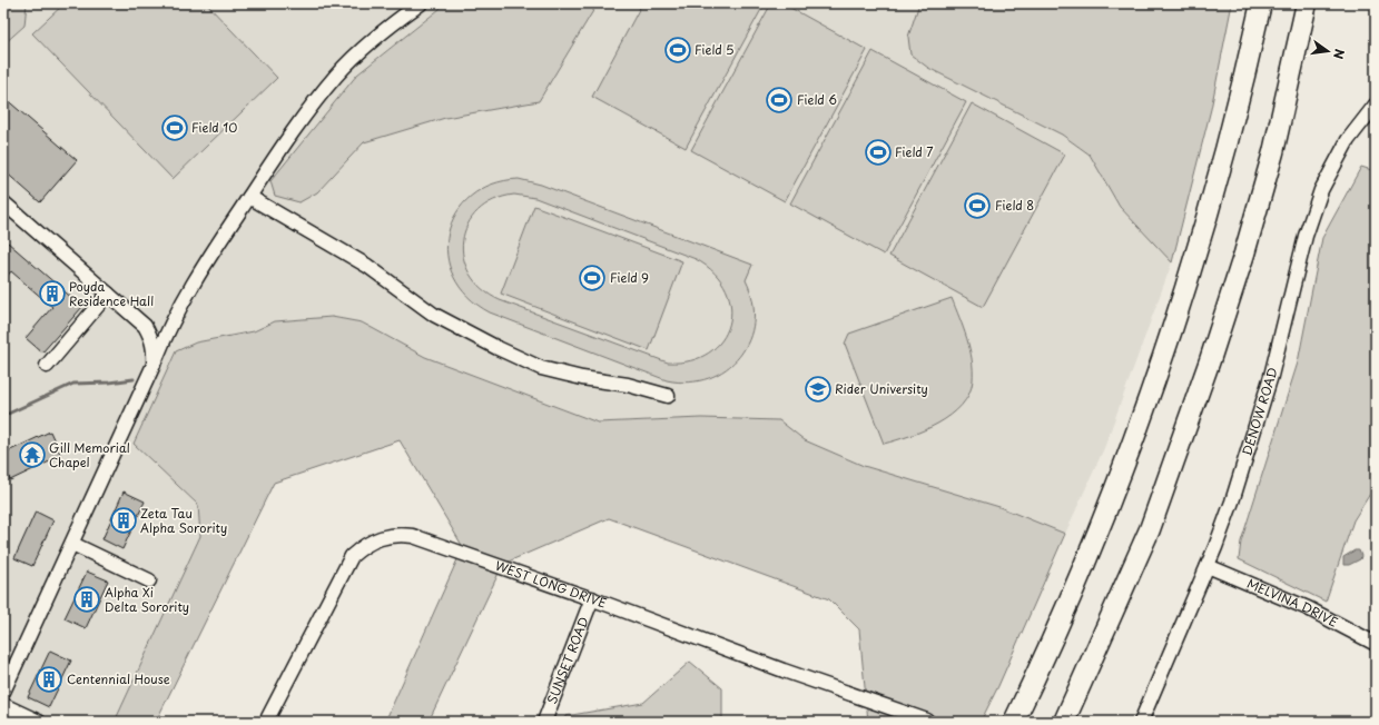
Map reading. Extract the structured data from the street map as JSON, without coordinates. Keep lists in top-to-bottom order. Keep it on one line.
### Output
{"streets":{"street":["DENOW ROAD","WEST LONG DRIVE","MELVINA DRIVE","SUNSET ROAD"]},"crossings":[["DENOW ROAD","MELVINA DRIVE"],["WEST LONG DRIVE","SUNSET ROAD"]],"places":{"sports":["Field 5","Field 6","Field 10","Field 7","Field 8","Field 9"],"building":["Poyda Residence Hall","Zeta Tau Alpha Sorority","Alpha Xi Delta Sorority","Centennial House"],"school or university":["Rider University"],"temple":["Gill Memorial Chapel"]},"north":"right"}
